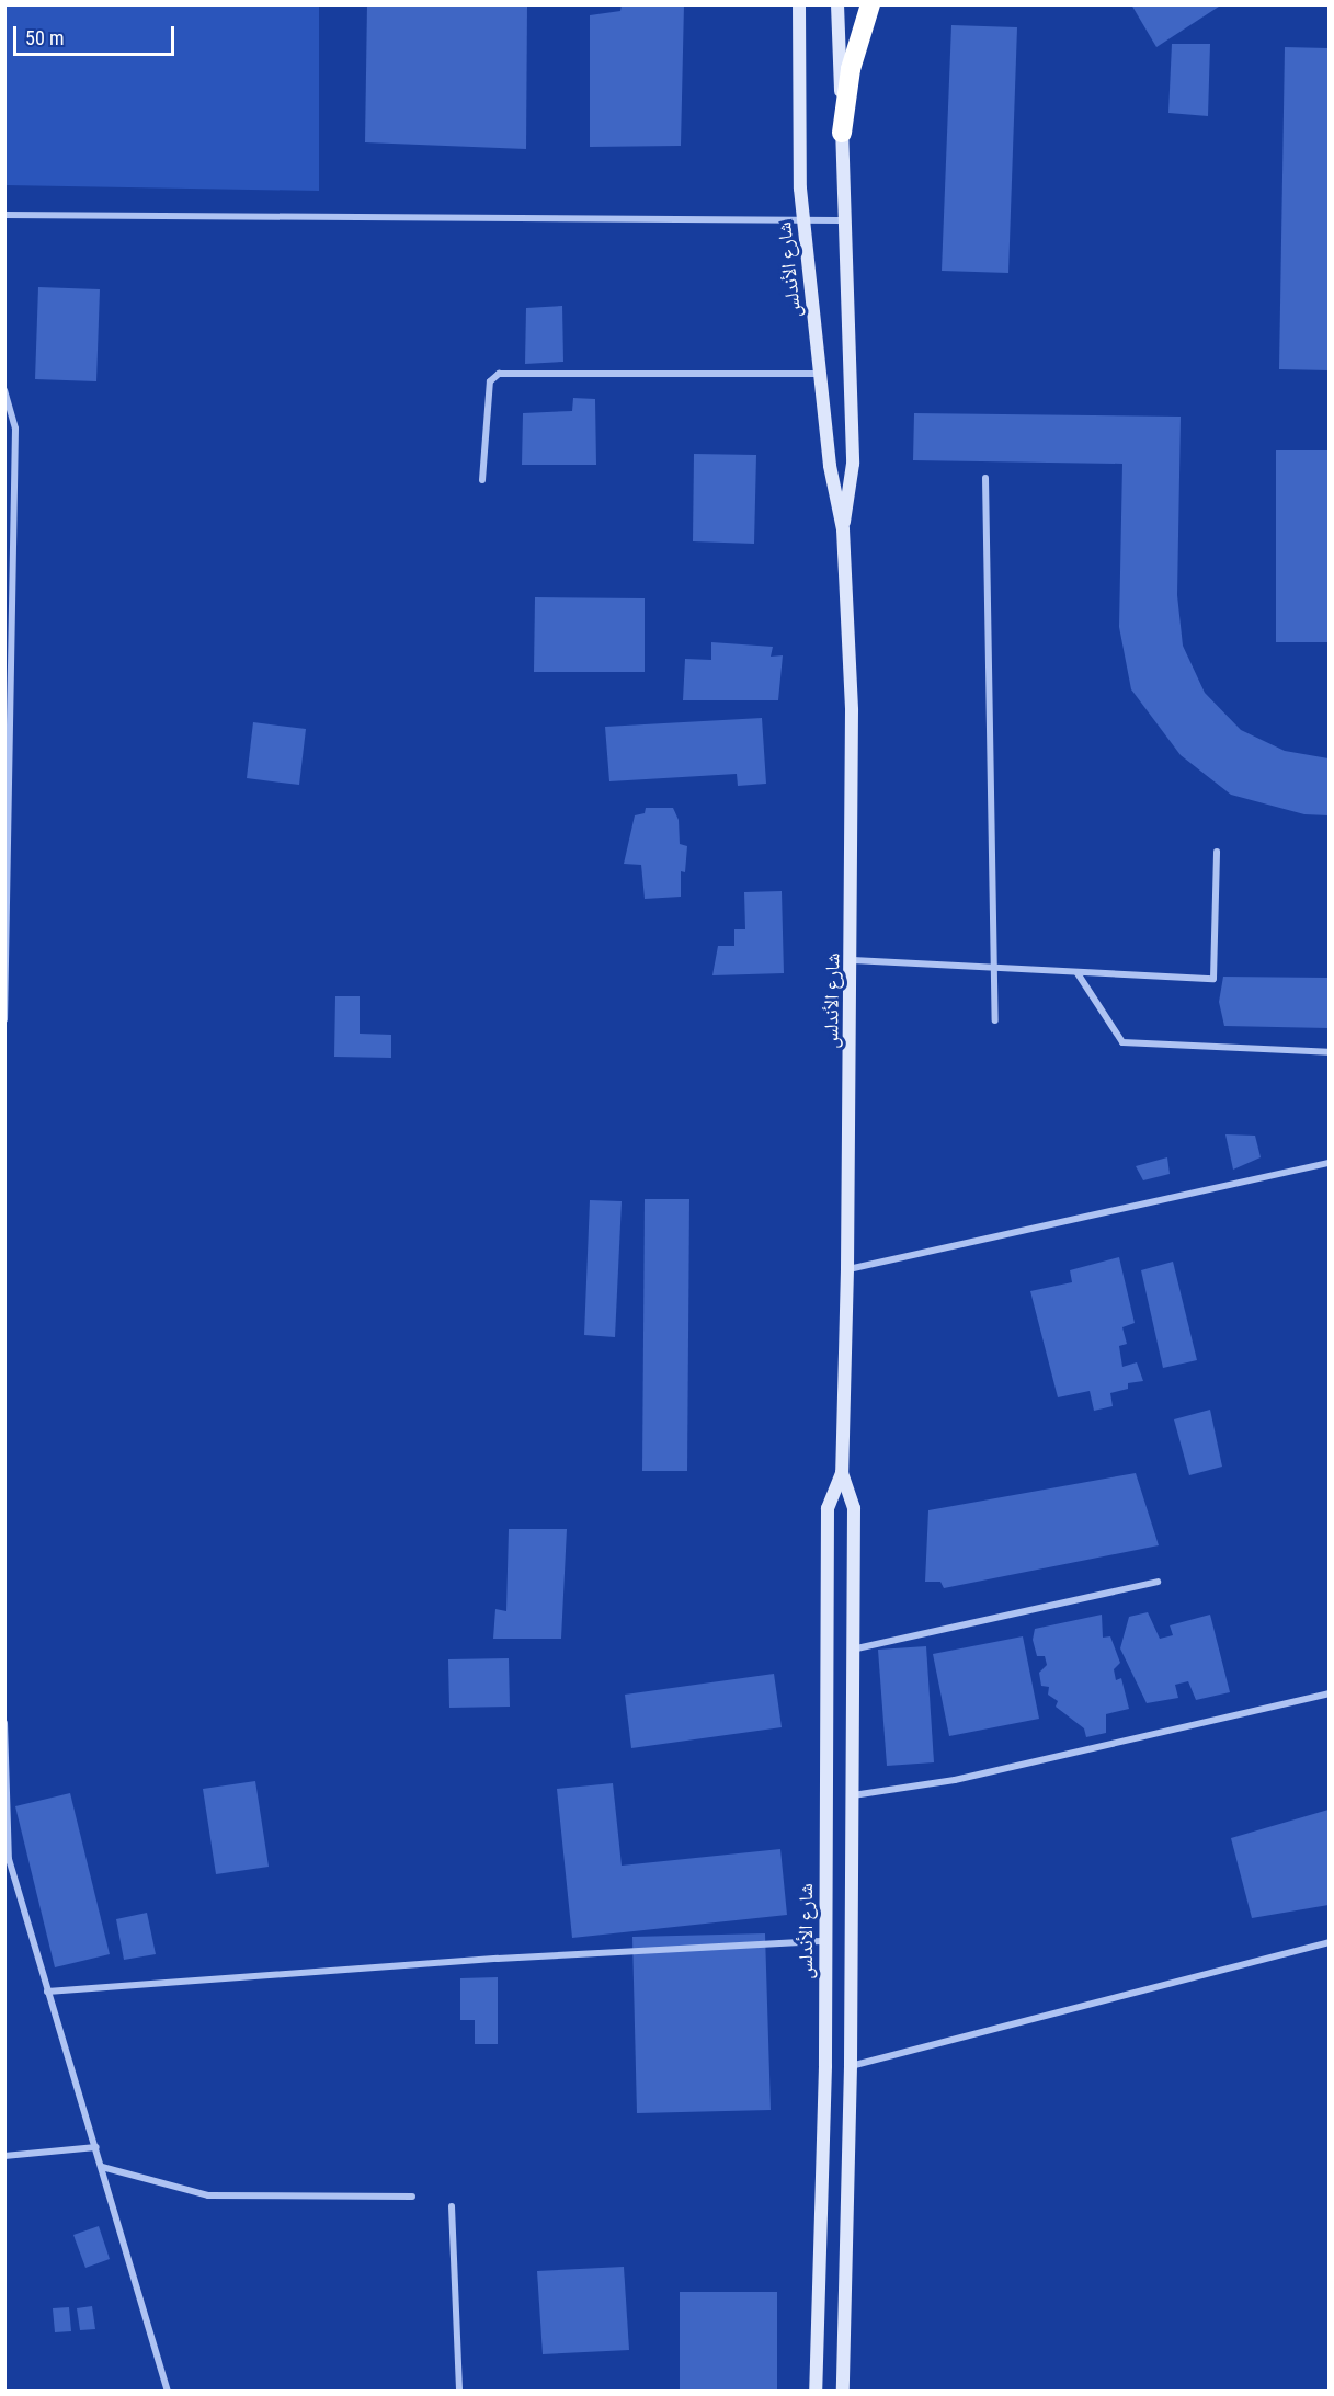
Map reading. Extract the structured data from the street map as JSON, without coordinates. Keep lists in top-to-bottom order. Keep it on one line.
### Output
{"streets":{"main road":["شارع الأندلس"]},"scale_bar":"50 m"}
